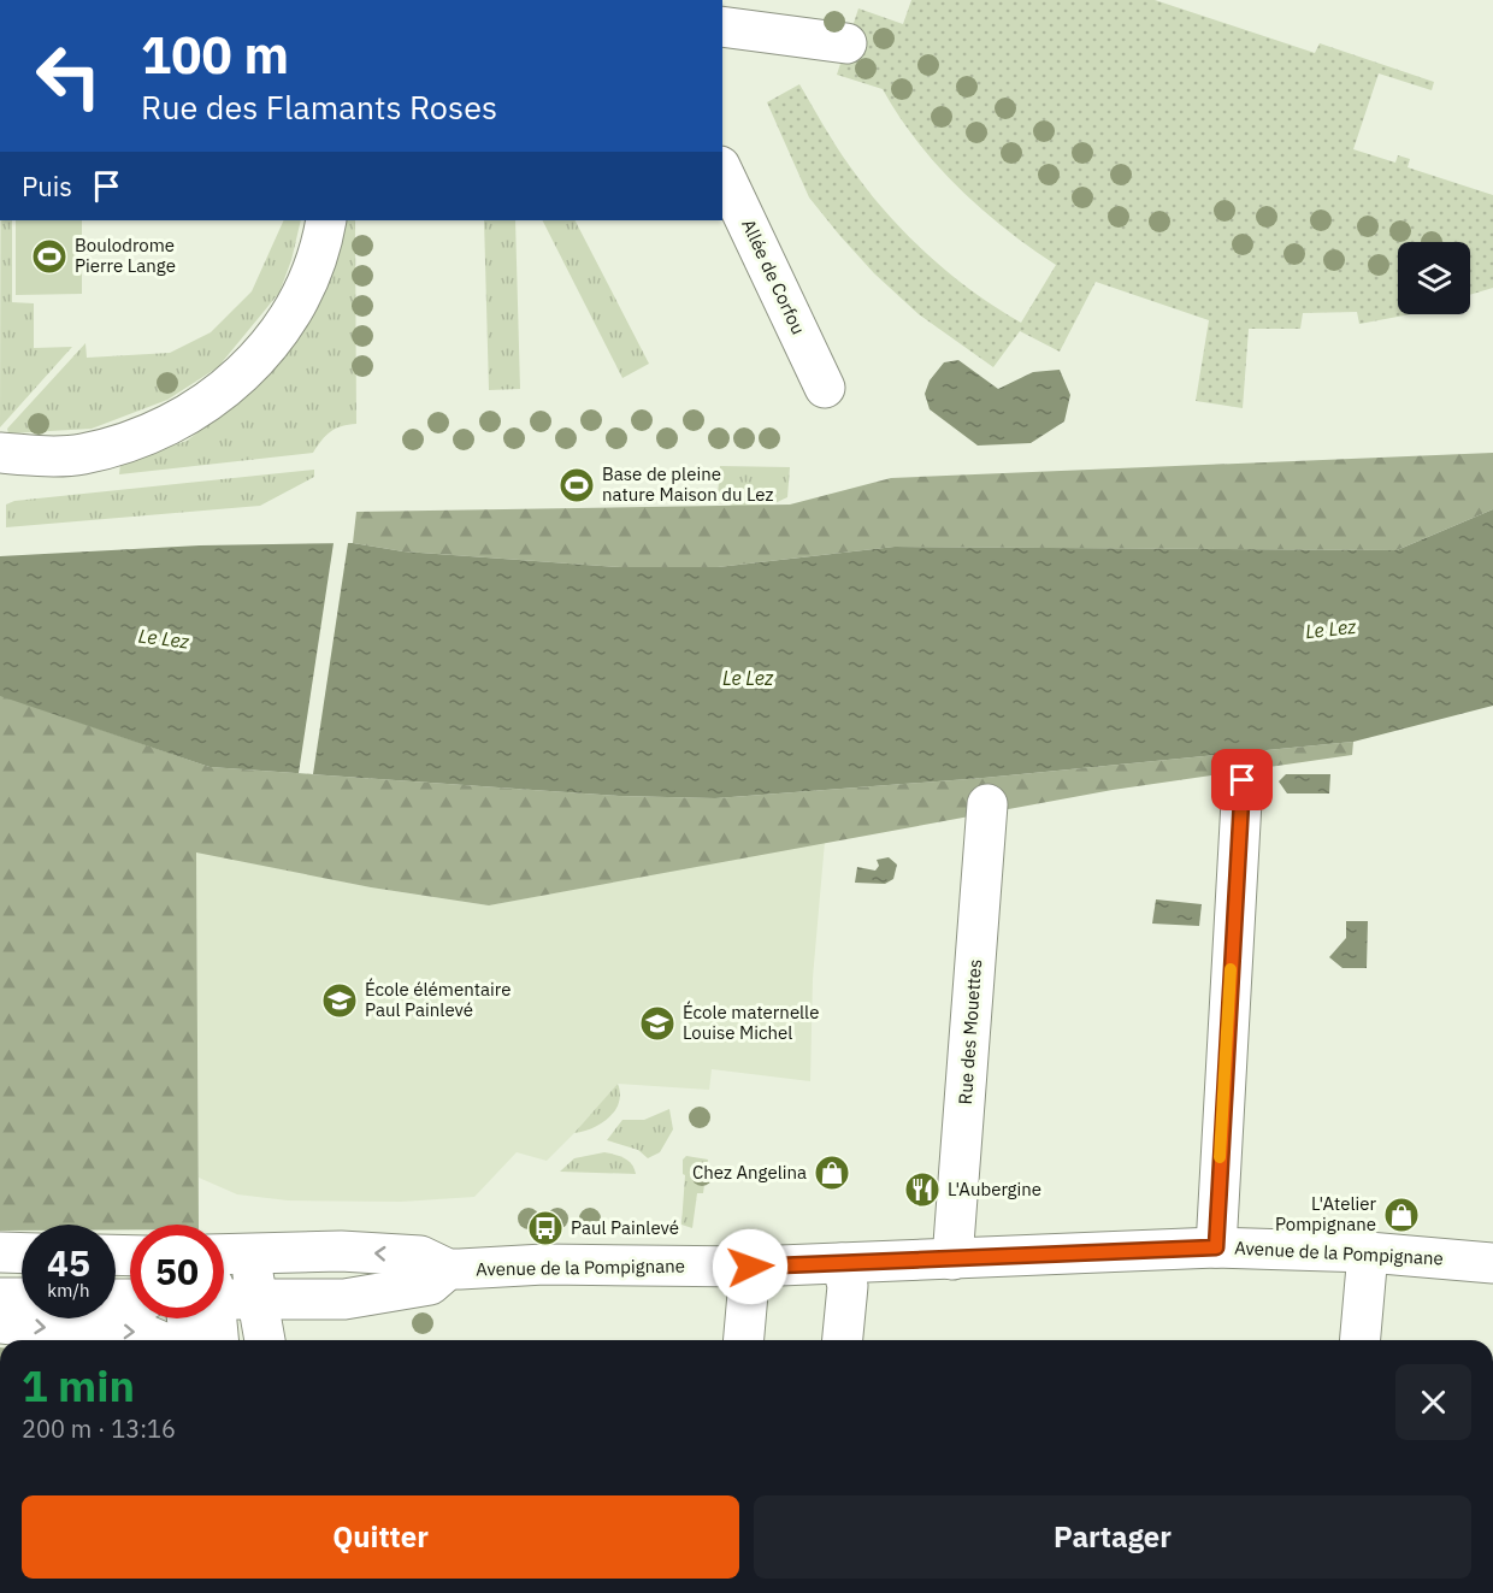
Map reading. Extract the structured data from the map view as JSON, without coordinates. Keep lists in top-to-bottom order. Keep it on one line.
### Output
{"streets":{"main road":["Allée de Corfou","Rue des Mouettes","Avenue de la Pompignane"]},"crossings":[["Rue des Mouettes","Avenue de la Pompignane"]],"water":["Le Lez"],"places":{"sports":["Boulodrome Pierre Lange","Base de pleine nature Maison du Lez"],"school or university":["École élémentaire Paul Painlevé","École maternelle Louise Michel"],"shop":["Chez Angelina","L'Atelier Pompignane"],"restaurant":["L'Aubergine"],"bus stop":["Paul Painlevé"]},"page":{"turn":["100 m","Rue des Flamants Roses"],"then":"Puis","speed":"45 km/h","limit":"50","heading":["1 min","200 m · 13:16"],"buttons":["Quitter","Partager"]}}
